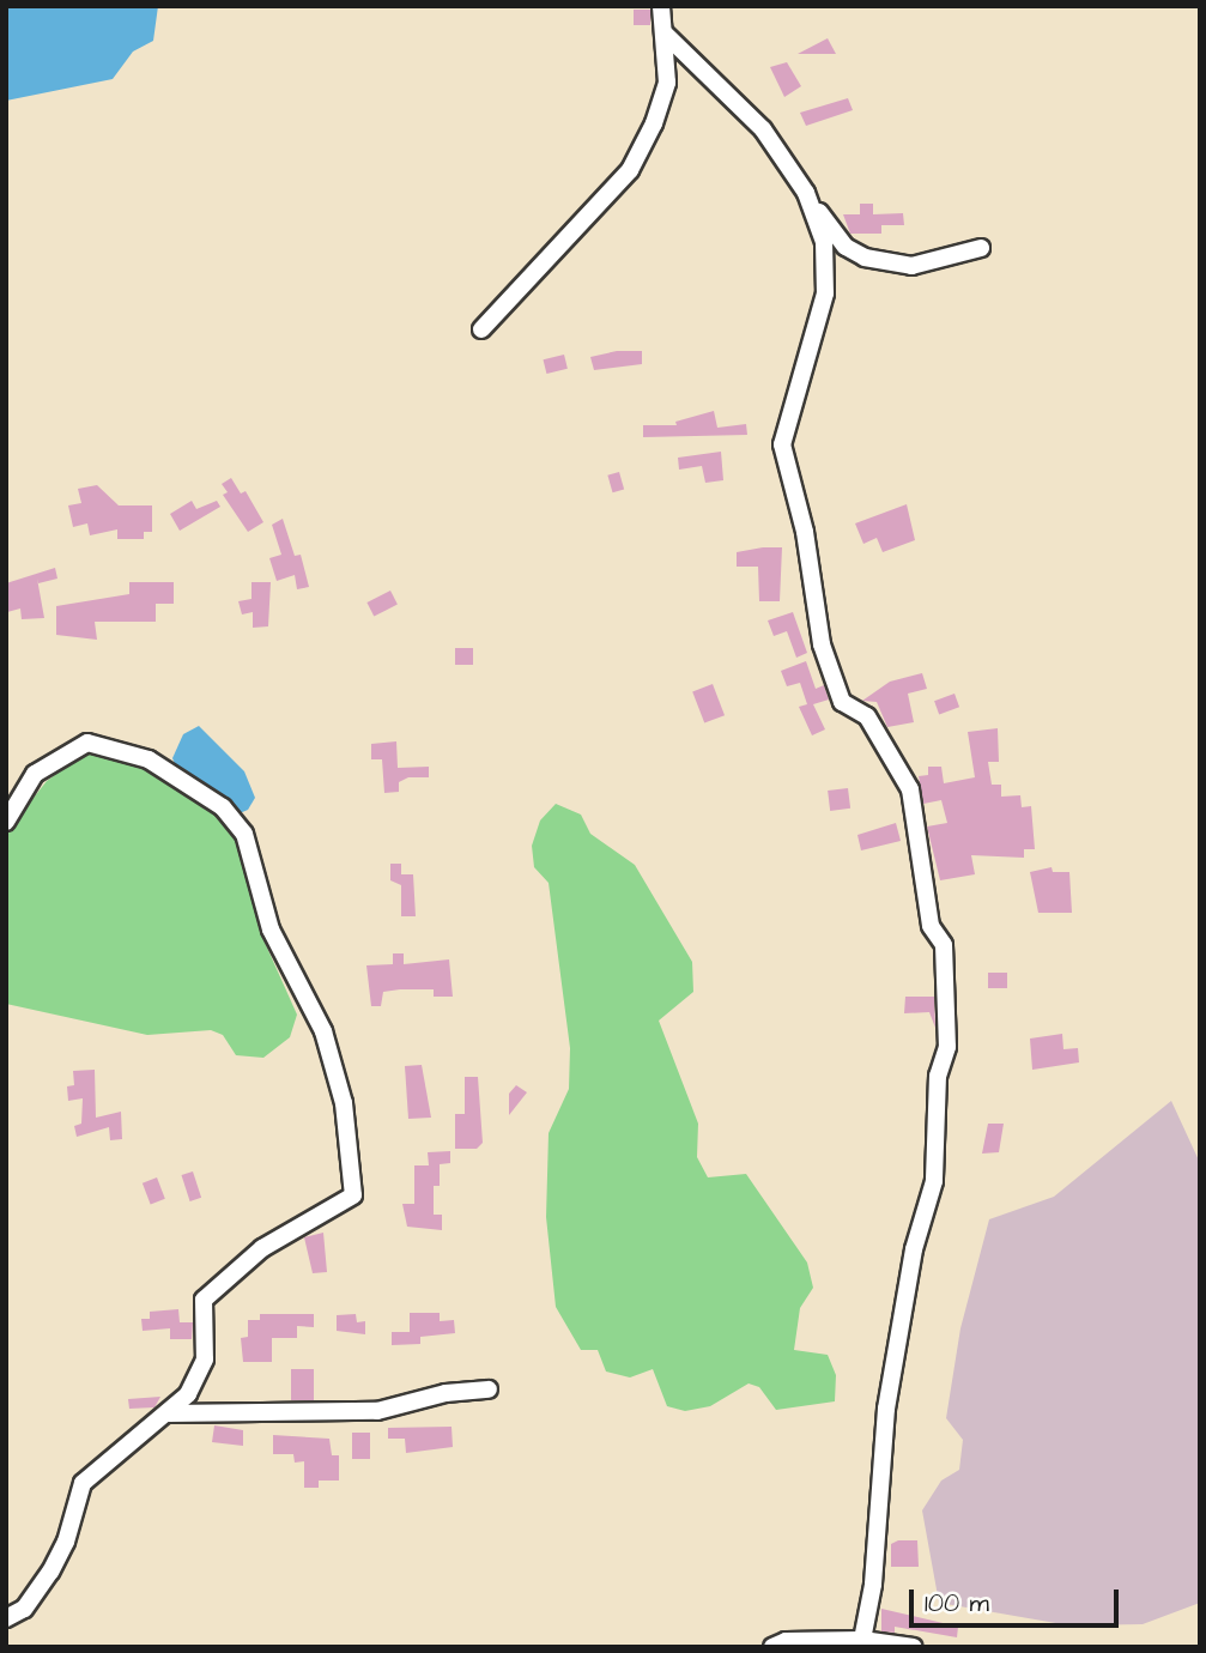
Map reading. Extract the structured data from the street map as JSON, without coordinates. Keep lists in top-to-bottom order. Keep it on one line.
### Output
{"scale_bar":"100 m"}
